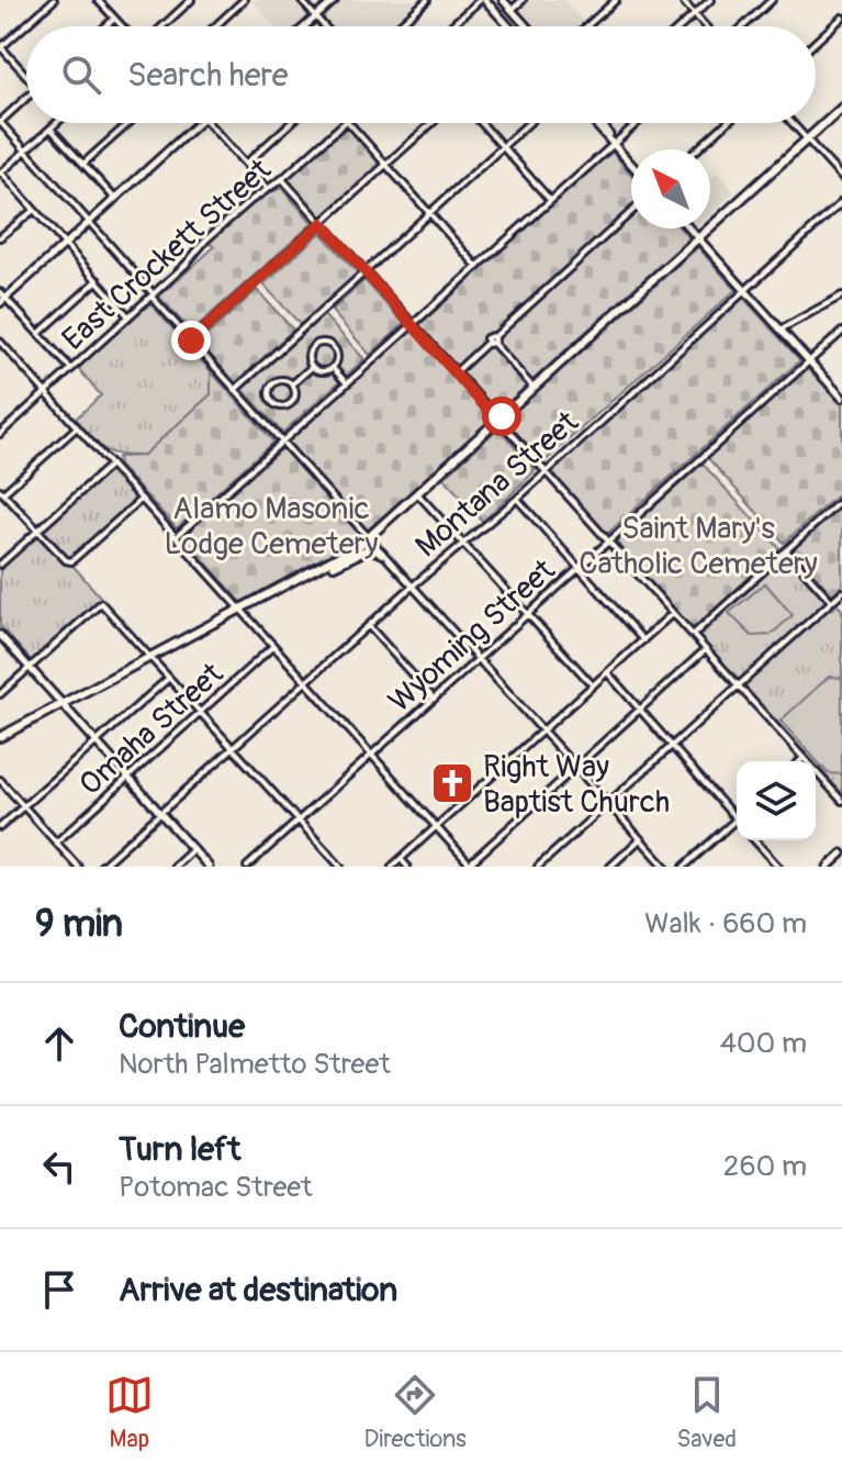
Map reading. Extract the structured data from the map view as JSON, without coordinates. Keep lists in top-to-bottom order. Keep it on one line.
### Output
{"streets":{"street":["East Crockett Street","Montana Street","Wyoming Street","Omaha Street"]},"parks":["Alamo Masonic Lodge Cemetery","Saint Mary's Catholic Cemetery"],"places":{"church":["Right Way Baptist Church"]},"north":"top left","page":{"search":"Search here","heading":["9 min","Walk · 660 m"],"list":[["Continue","North Palmetto Street","400 m"],["Turn left","Potomac Street","260 m"],"Arrive at destination"],"nav":["Map","Directions","Saved"]}}
